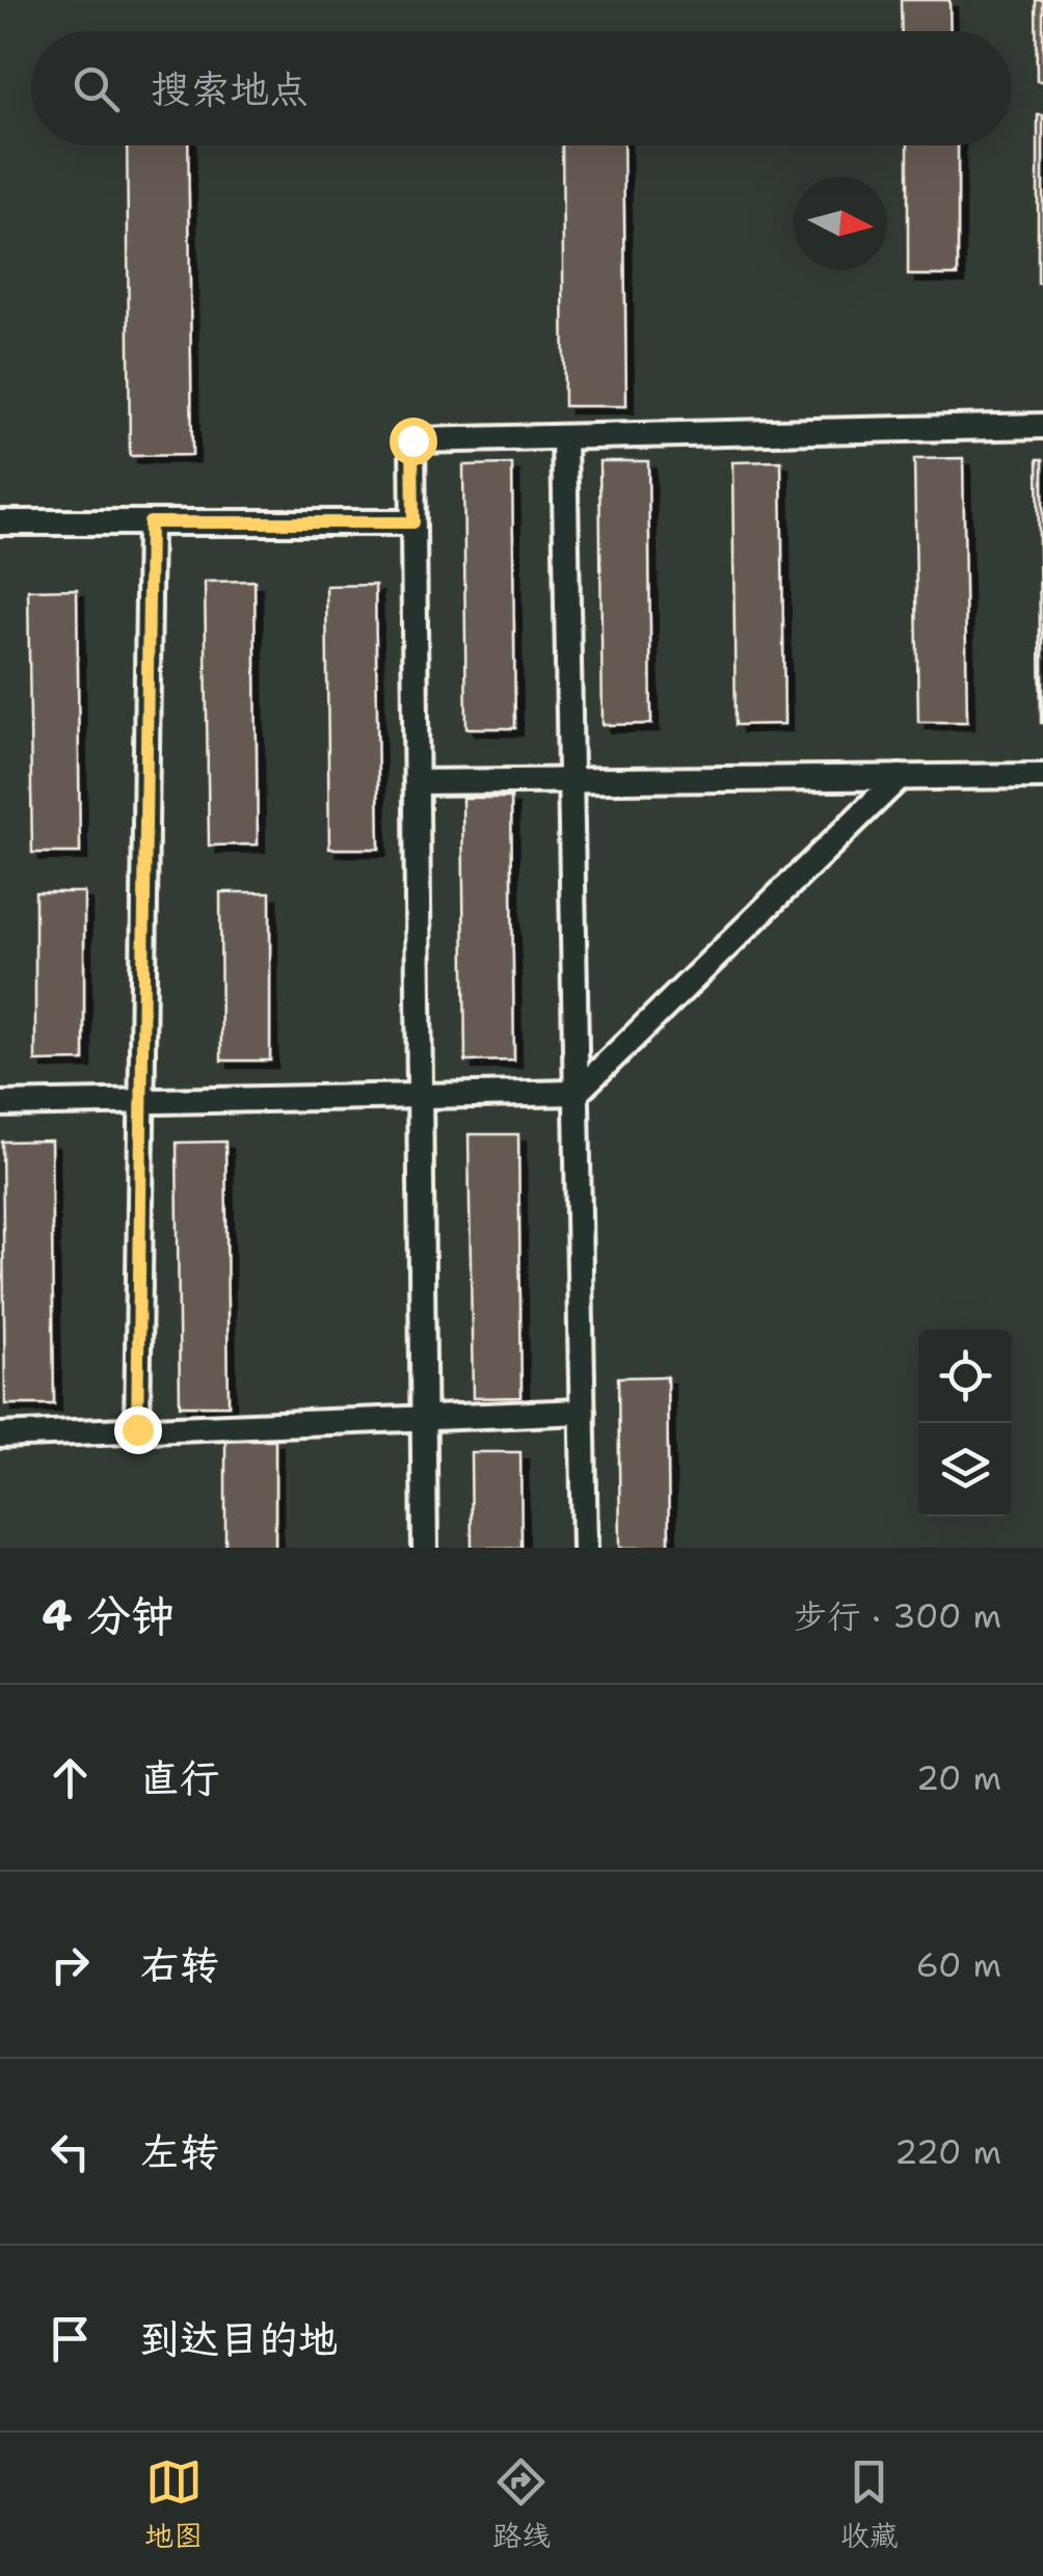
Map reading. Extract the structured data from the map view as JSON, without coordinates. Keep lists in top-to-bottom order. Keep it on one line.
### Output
{"north":"right","page":{"search":"搜索地点","heading":["4 分钟","步行 · 300 m"],"list":[["直行","20 m"],["右转","60 m"],["左转","220 m"],"到达目的地"],"nav":["地图","路线","收藏"]}}
